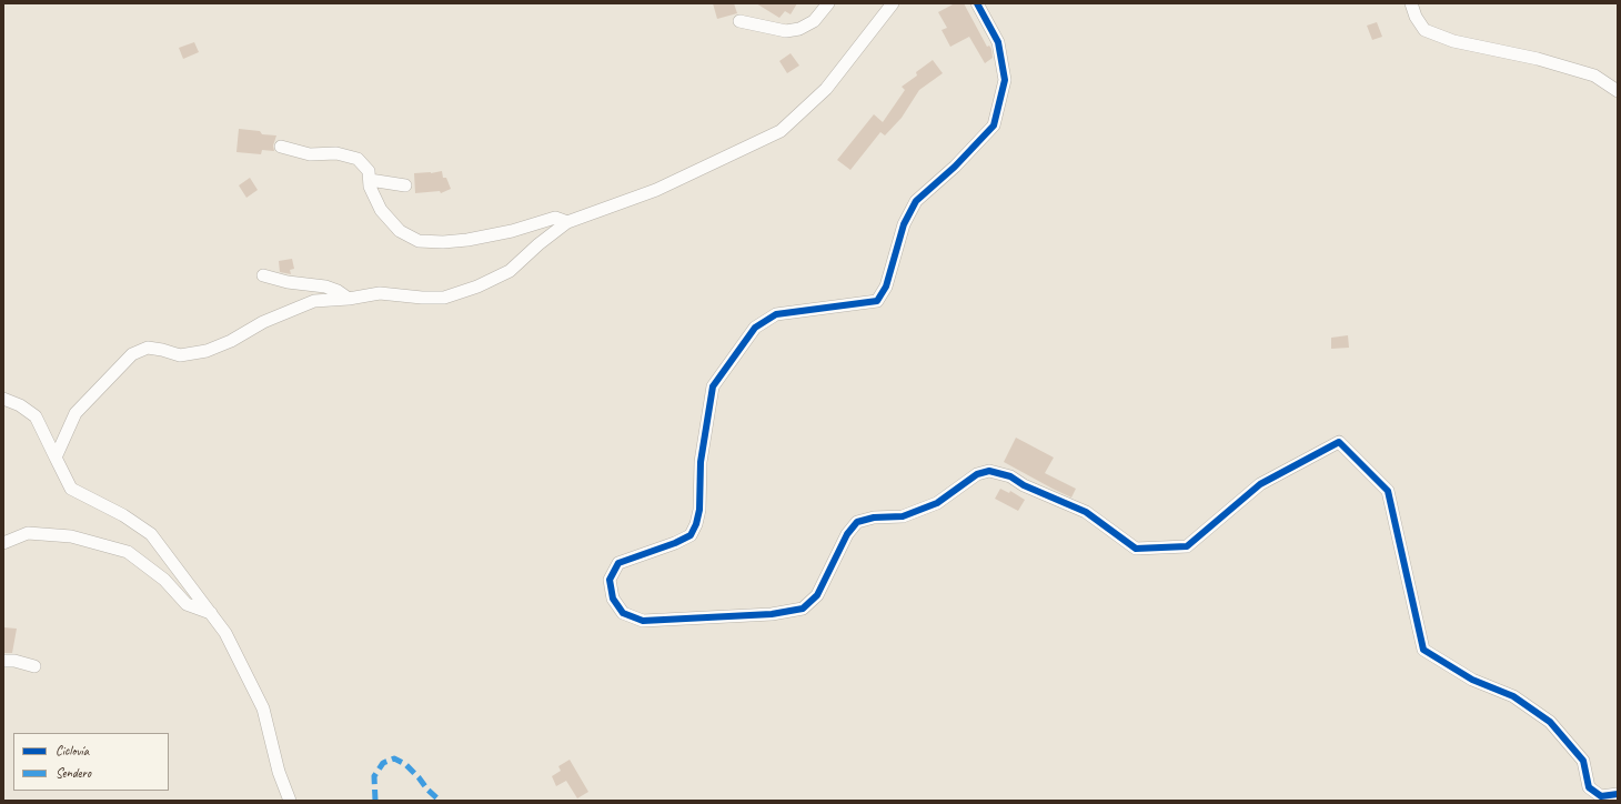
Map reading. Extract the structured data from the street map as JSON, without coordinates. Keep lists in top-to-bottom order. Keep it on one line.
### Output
{"legend":["Ciclovía","Sendero"]}
